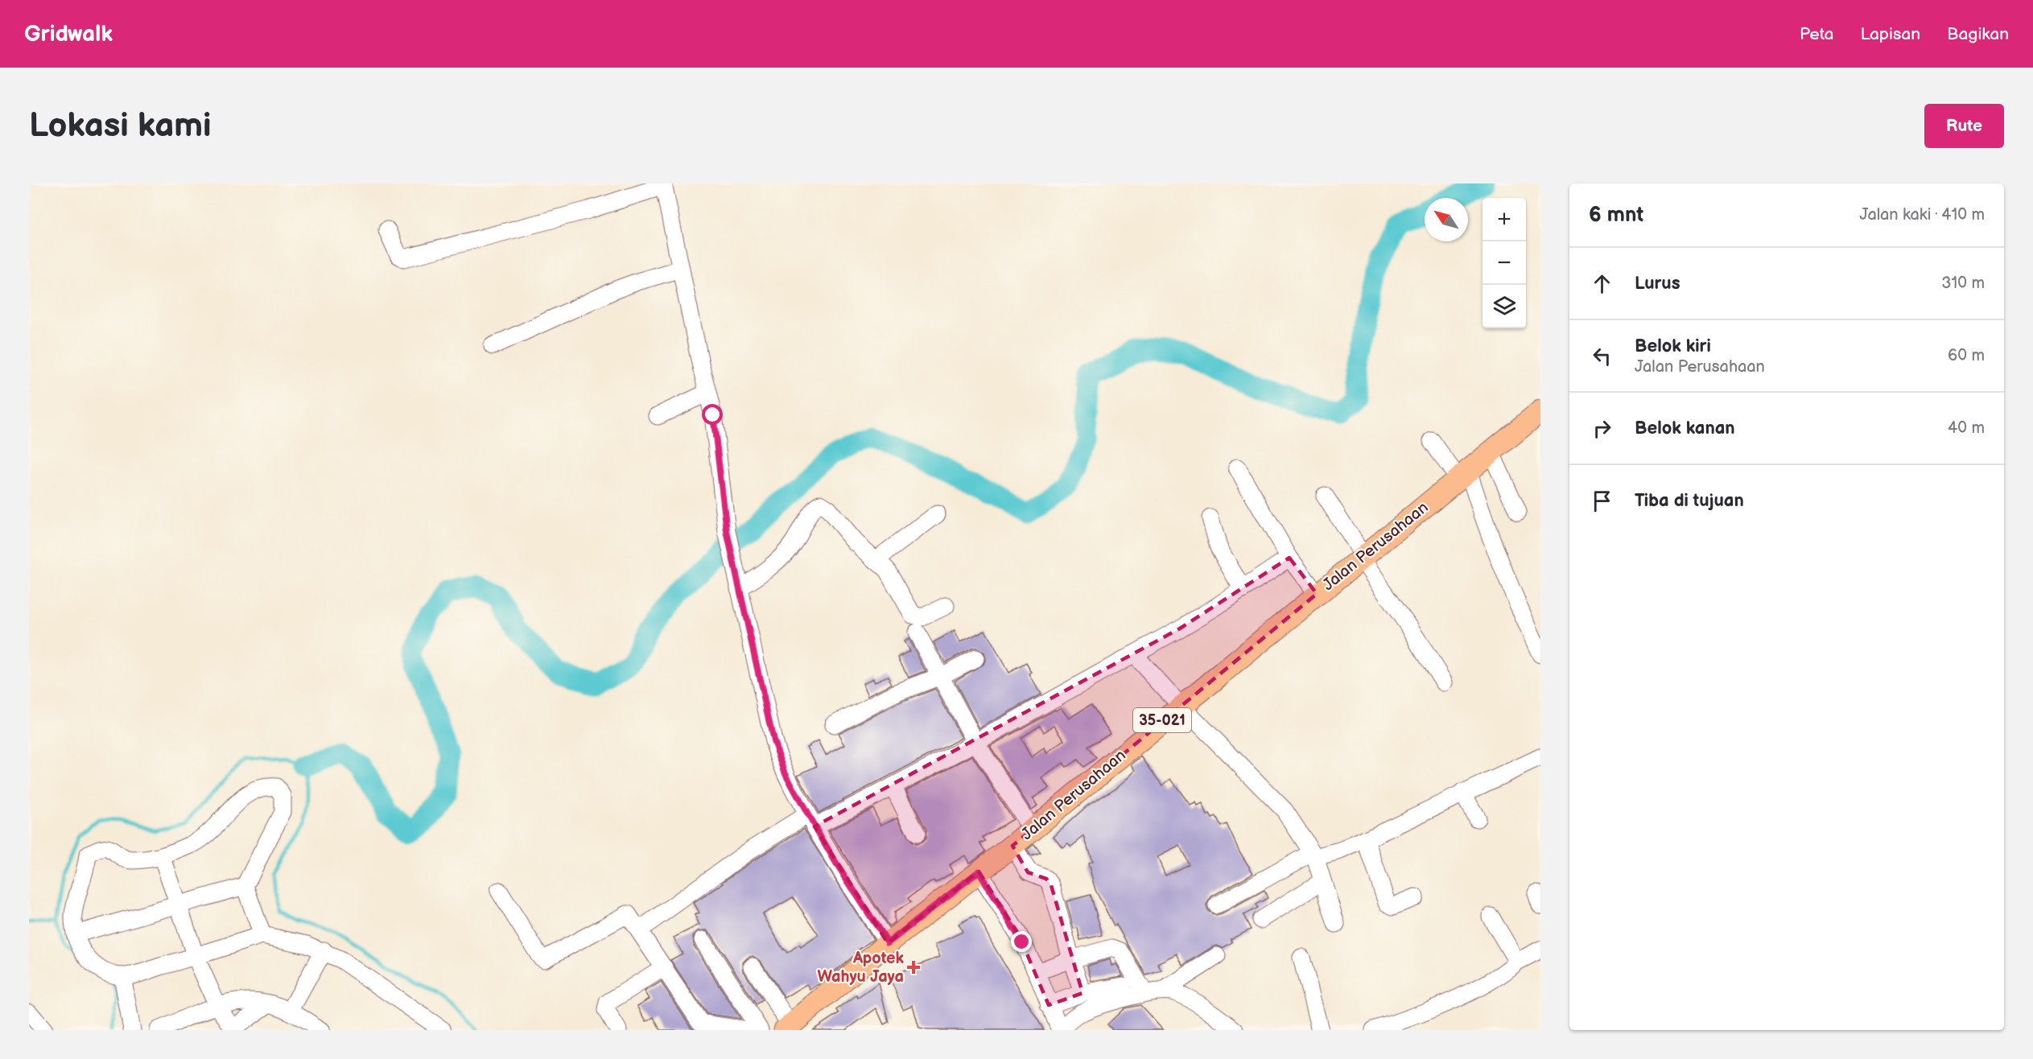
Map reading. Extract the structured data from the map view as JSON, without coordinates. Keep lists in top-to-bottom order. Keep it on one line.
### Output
{"streets":{"main road":["Jalan Perusahaan","35-021"]},"places":{"health":["Apotek Wahyu Jaya"]},"north":"top left","page":{"header":"Gridwalk","nav":["Peta","Lapisan","Bagikan"],"buttons":"Rute","title":"Lokasi kami","heading":["6 mnt","Jalan kaki · 410 m"],"map_buttons":["+","−"],"list":[["Lurus","310 m"],["Belok kiri","Jalan Perusahaan","60 m"],["Belok kanan","40 m"],"Tiba di tujuan"]}}
